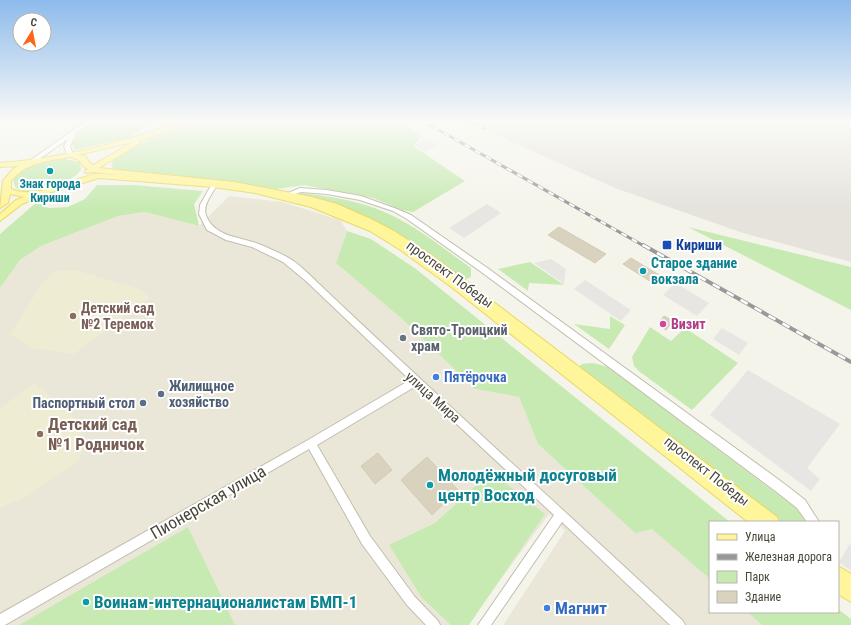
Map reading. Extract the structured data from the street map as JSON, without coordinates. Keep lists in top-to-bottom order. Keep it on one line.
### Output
{"streets":{"main road":["проспект Победы"],"street":["улица Мира","Пионерская улица"]},"crossings":[["проспект Победы","улица Мира"],["улица Мира","Пионерская улица"]],"places":{"other":["Знак города Кириши","Старое здание вокзала","Детский сад №2 Теремок","Визит","Свято-Троицкий храм","Пятёрочка","Жилищное хозяйство","Паспортный стол","Детский сад №1 Родничок","Молодёжный досуговый центр Восход","Воинам-интернационалистам БМП-1","Магнит"],"transit":["Кириши"]},"legend":["Улица","Железная дорога","Парк","Здание"],"north":"top"}
